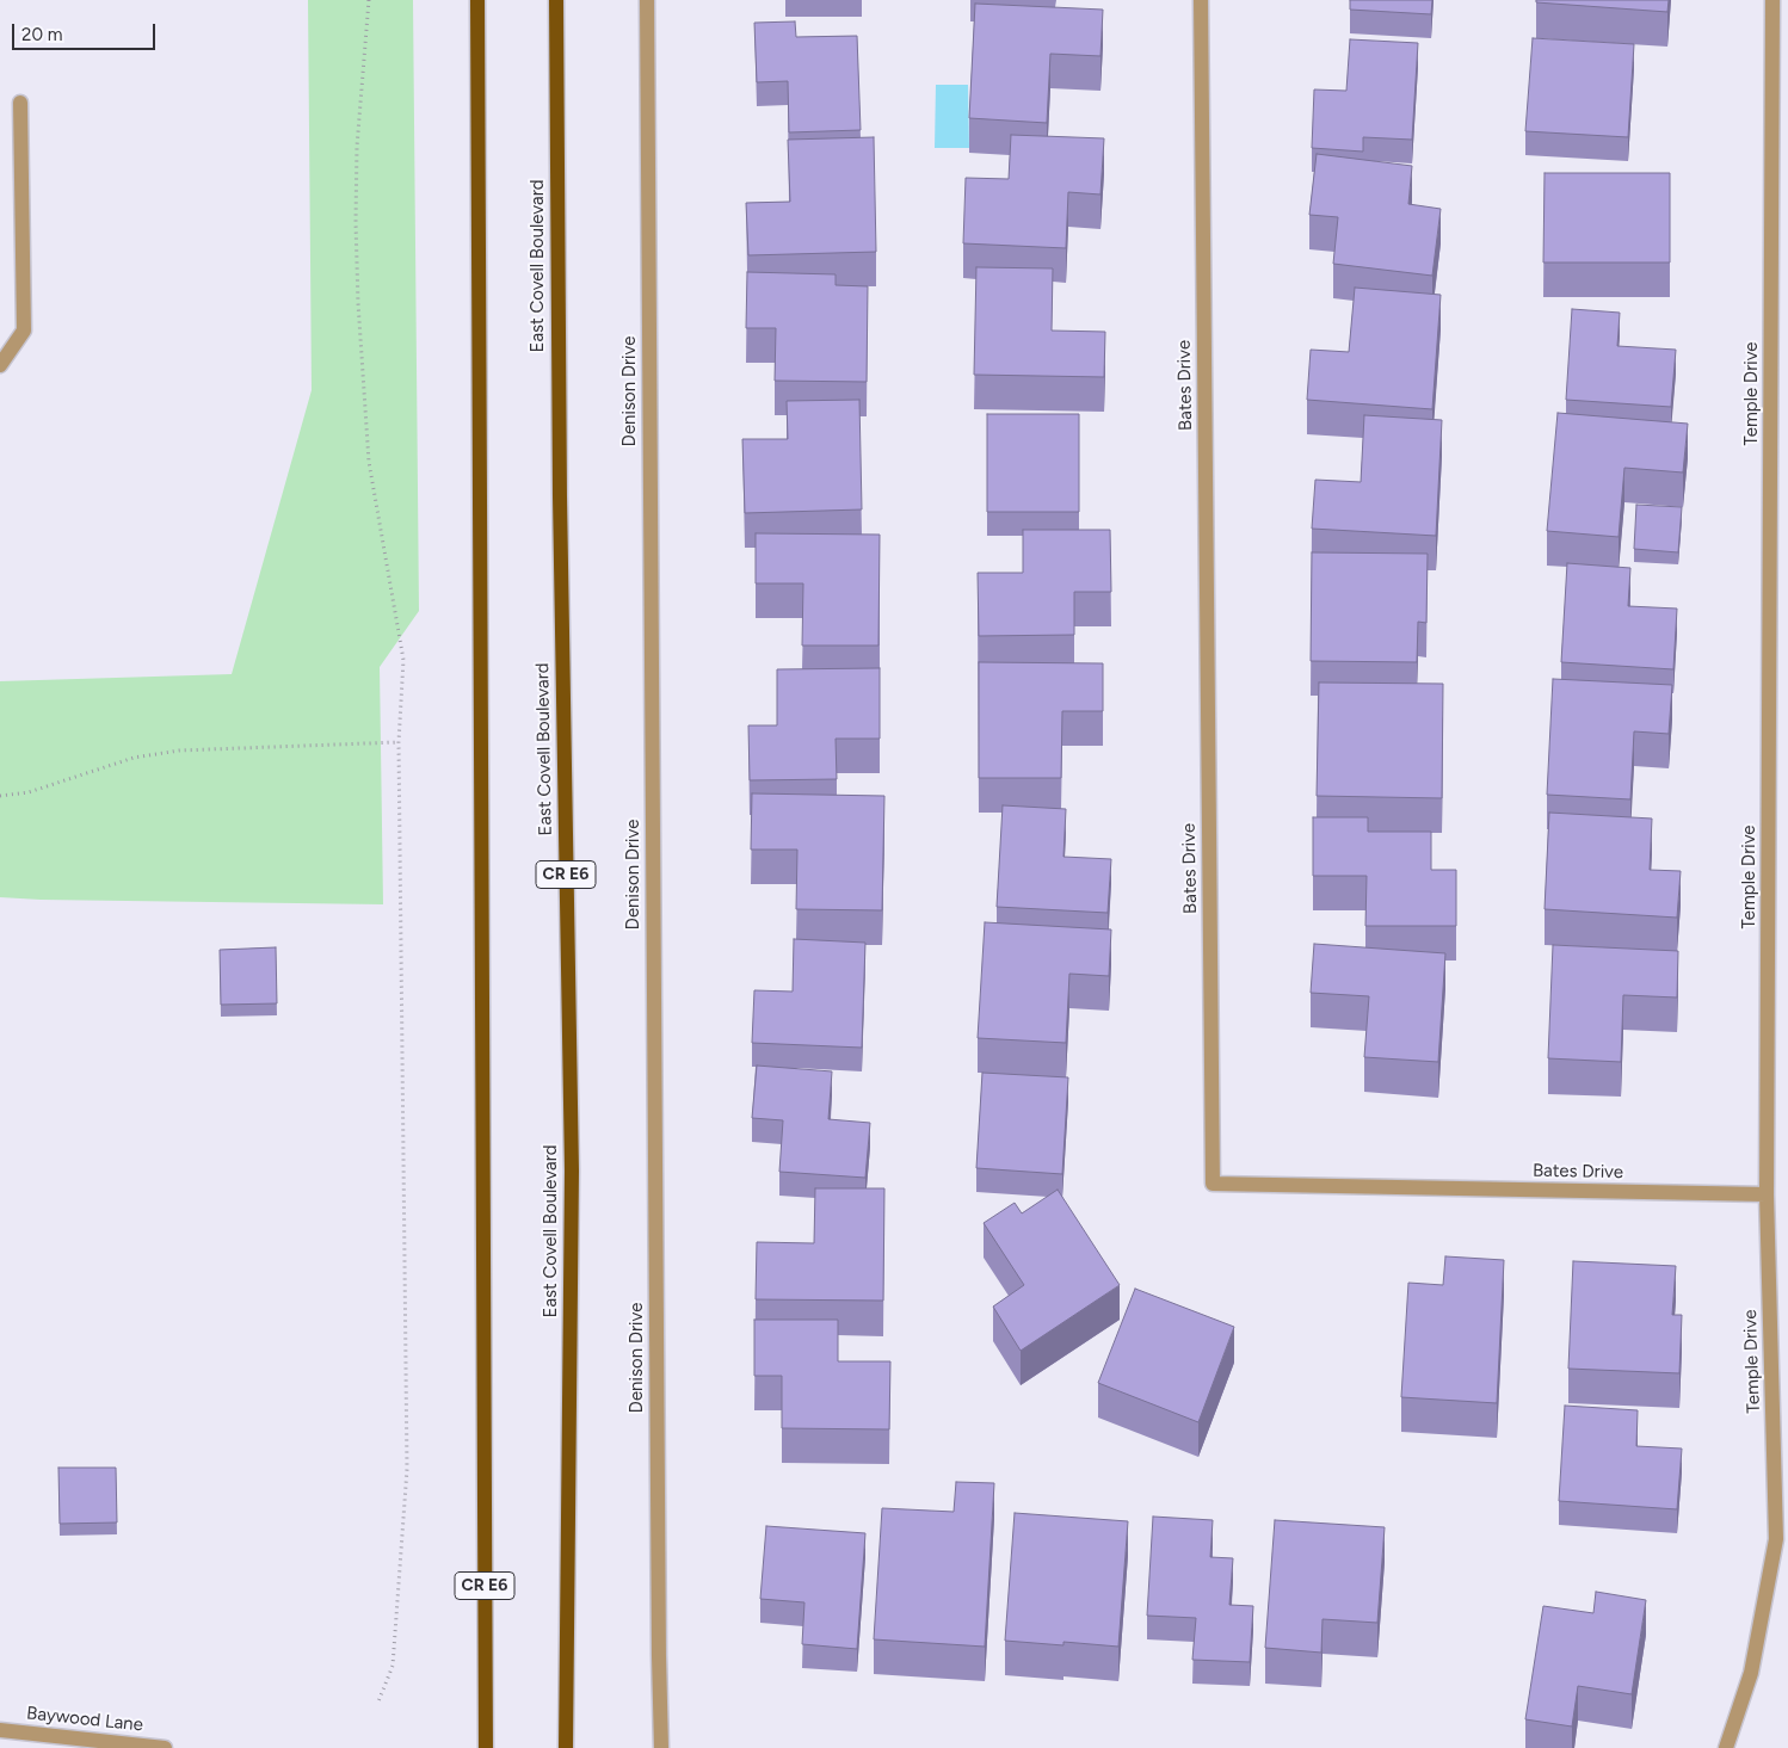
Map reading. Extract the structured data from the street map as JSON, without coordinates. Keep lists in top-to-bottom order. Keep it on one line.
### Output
{"streets":{"main road":["East Covell Boulevard","CR E6"],"street":["Bates Drive","Denison Drive","Temple Drive","Baywood Lane"]},"crossings":[["Bates Drive","Temple Drive"]],"scale_bar":"20 m"}
